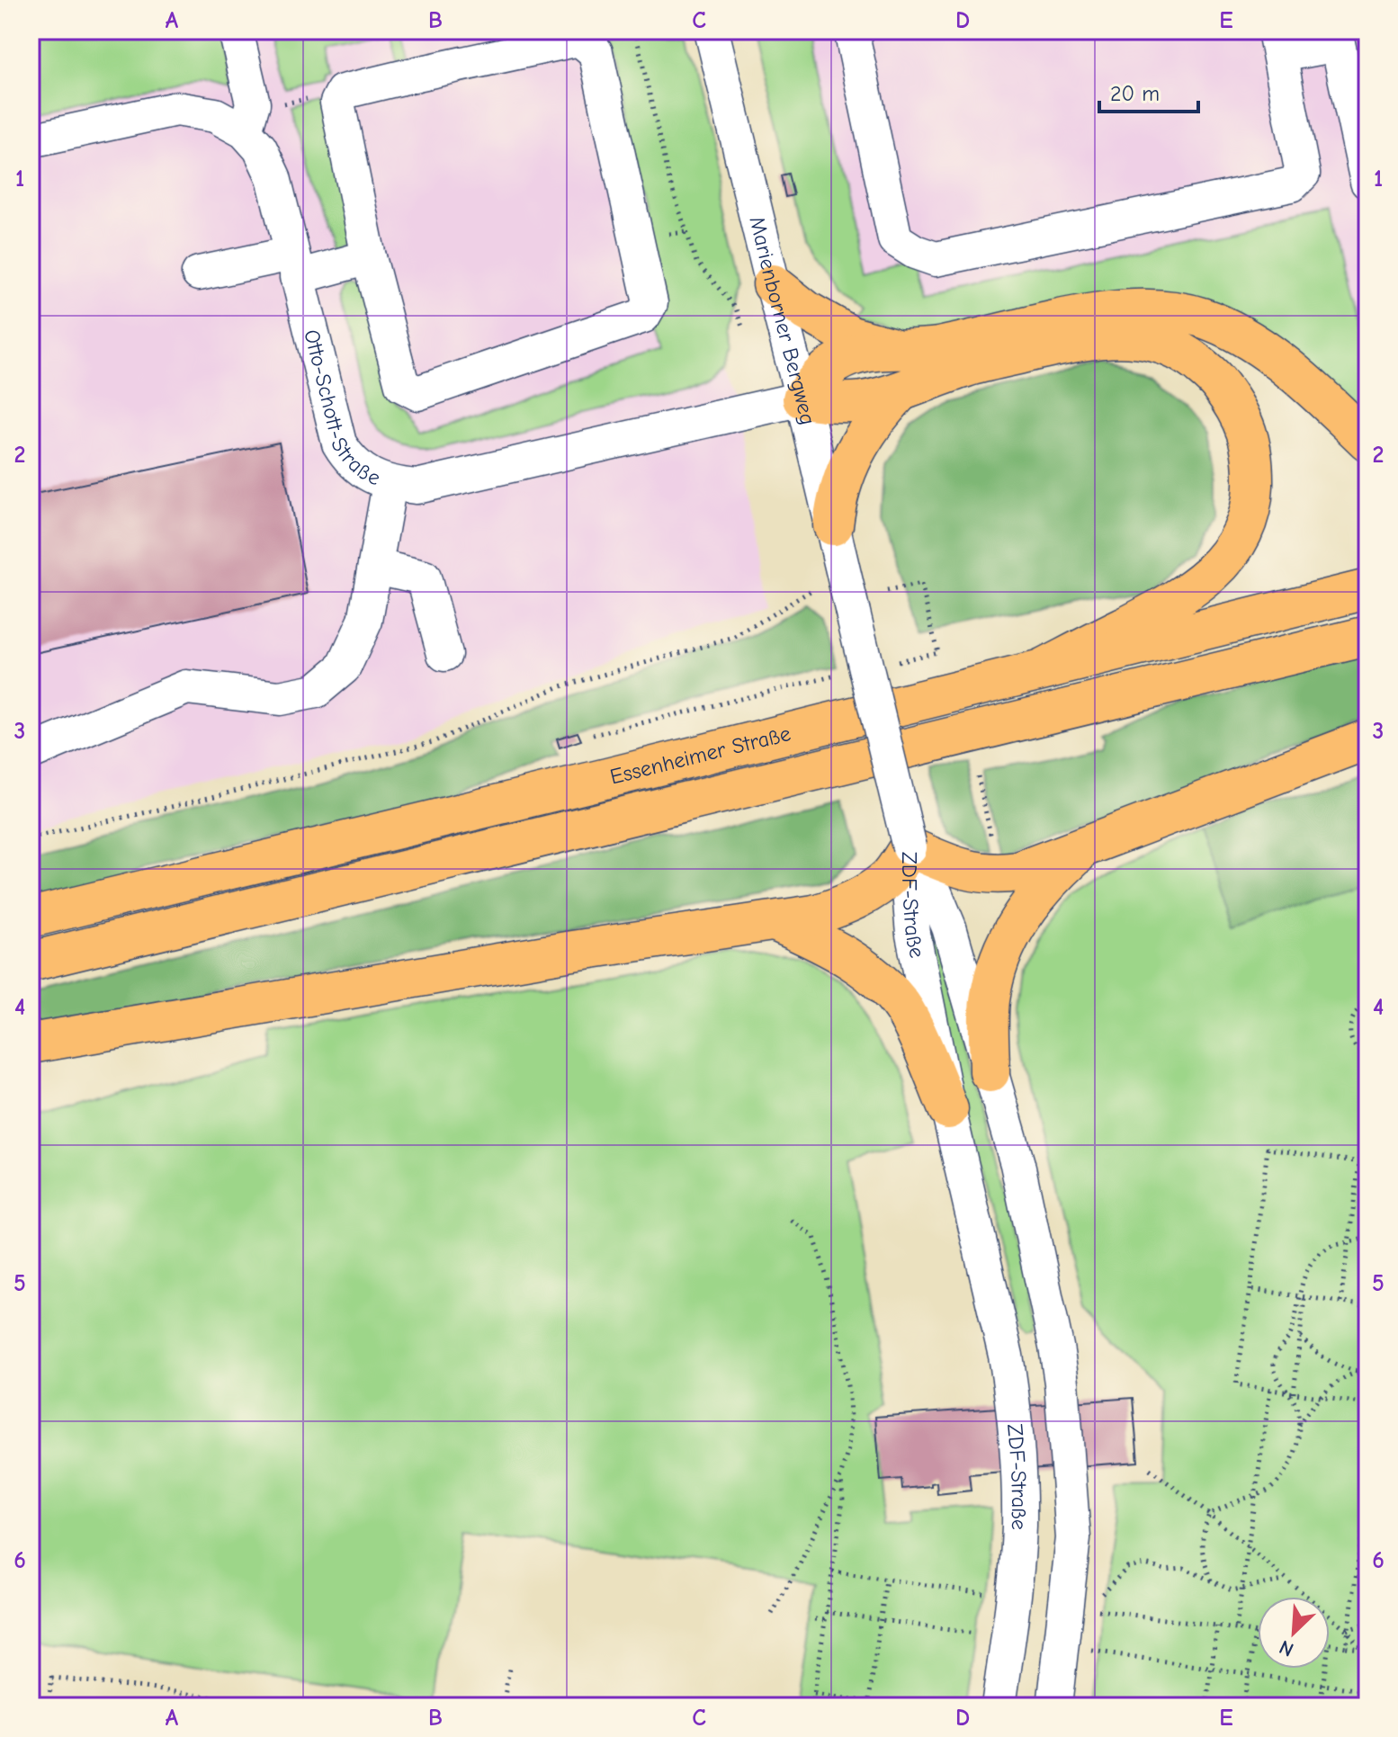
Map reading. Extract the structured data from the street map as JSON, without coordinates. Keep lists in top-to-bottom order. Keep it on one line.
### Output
{"streets":{"main road":["Essenheimer Straße"],"street":["Marienborner Bergweg","Otto-Schott-Straße","ZDF-Straße"]},"crossings":[["Marienborner Bergweg","Otto-Schott-Straße"],["Marienborner Bergweg","ZDF-Straße"]],"scale_bar":"20 m","north":"bottom left","grid":{"columns":["A","B","C","D","E"],"rows":["1","2","3","4","5","6"]}}
